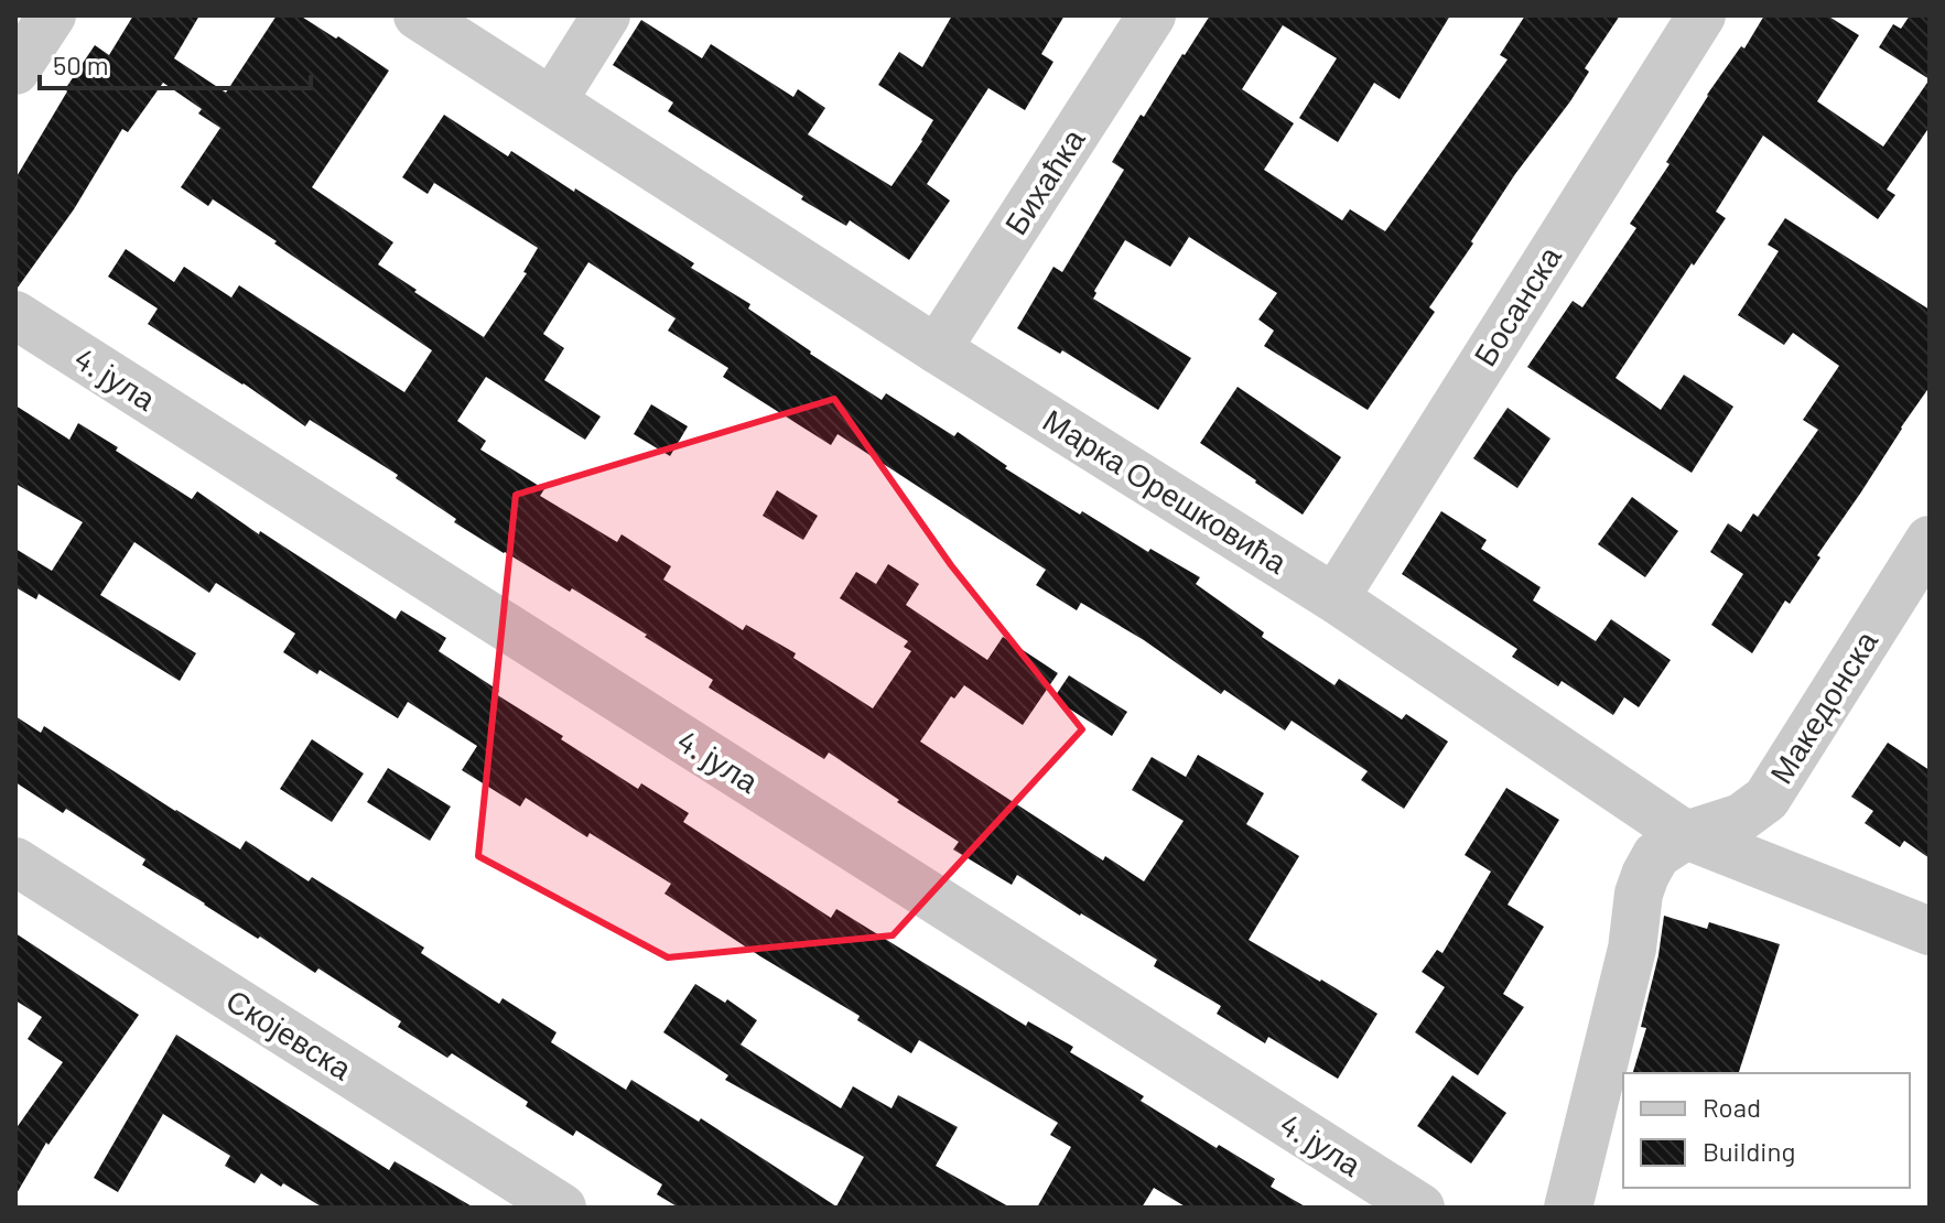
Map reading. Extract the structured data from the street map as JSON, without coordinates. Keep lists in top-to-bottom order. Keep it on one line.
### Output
{"streets":{"street":["Бихаћка","Босанска","4. јула","Марка Орешковића","Македонска","Скојевска"]},"crossings":[["Бихаћка","Марка Орешковића"],["Босанска","Марка Орешковића"],["Марка Орешковића","Македонска"]],"legend":["Road","Building"],"scale_bar":"50 m"}
